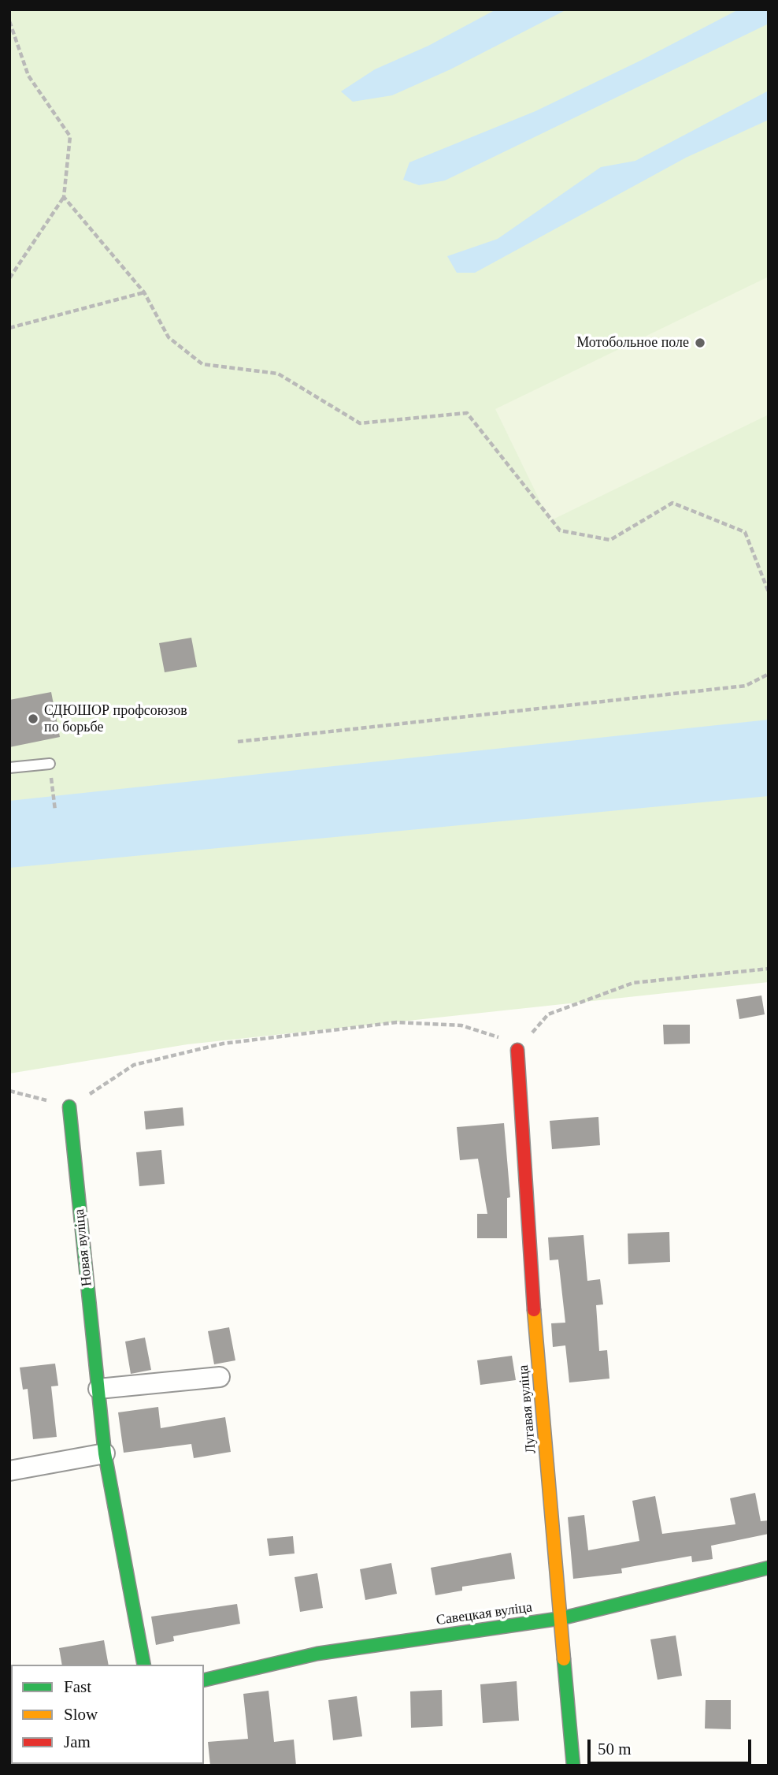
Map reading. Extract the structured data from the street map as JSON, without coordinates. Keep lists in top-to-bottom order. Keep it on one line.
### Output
{"streets":{"street":["Новая вуліца","Лугавая вуліца","Савецкая вуліца"]},"crossings":[["Лугавая вуліца","Савецкая вуліца"]],"places":["Мотобольное поле","СДЮШОР профсоюзов по борьбе"],"legend":["Fast","Slow","Jam"],"scale_bar":"50 m"}
